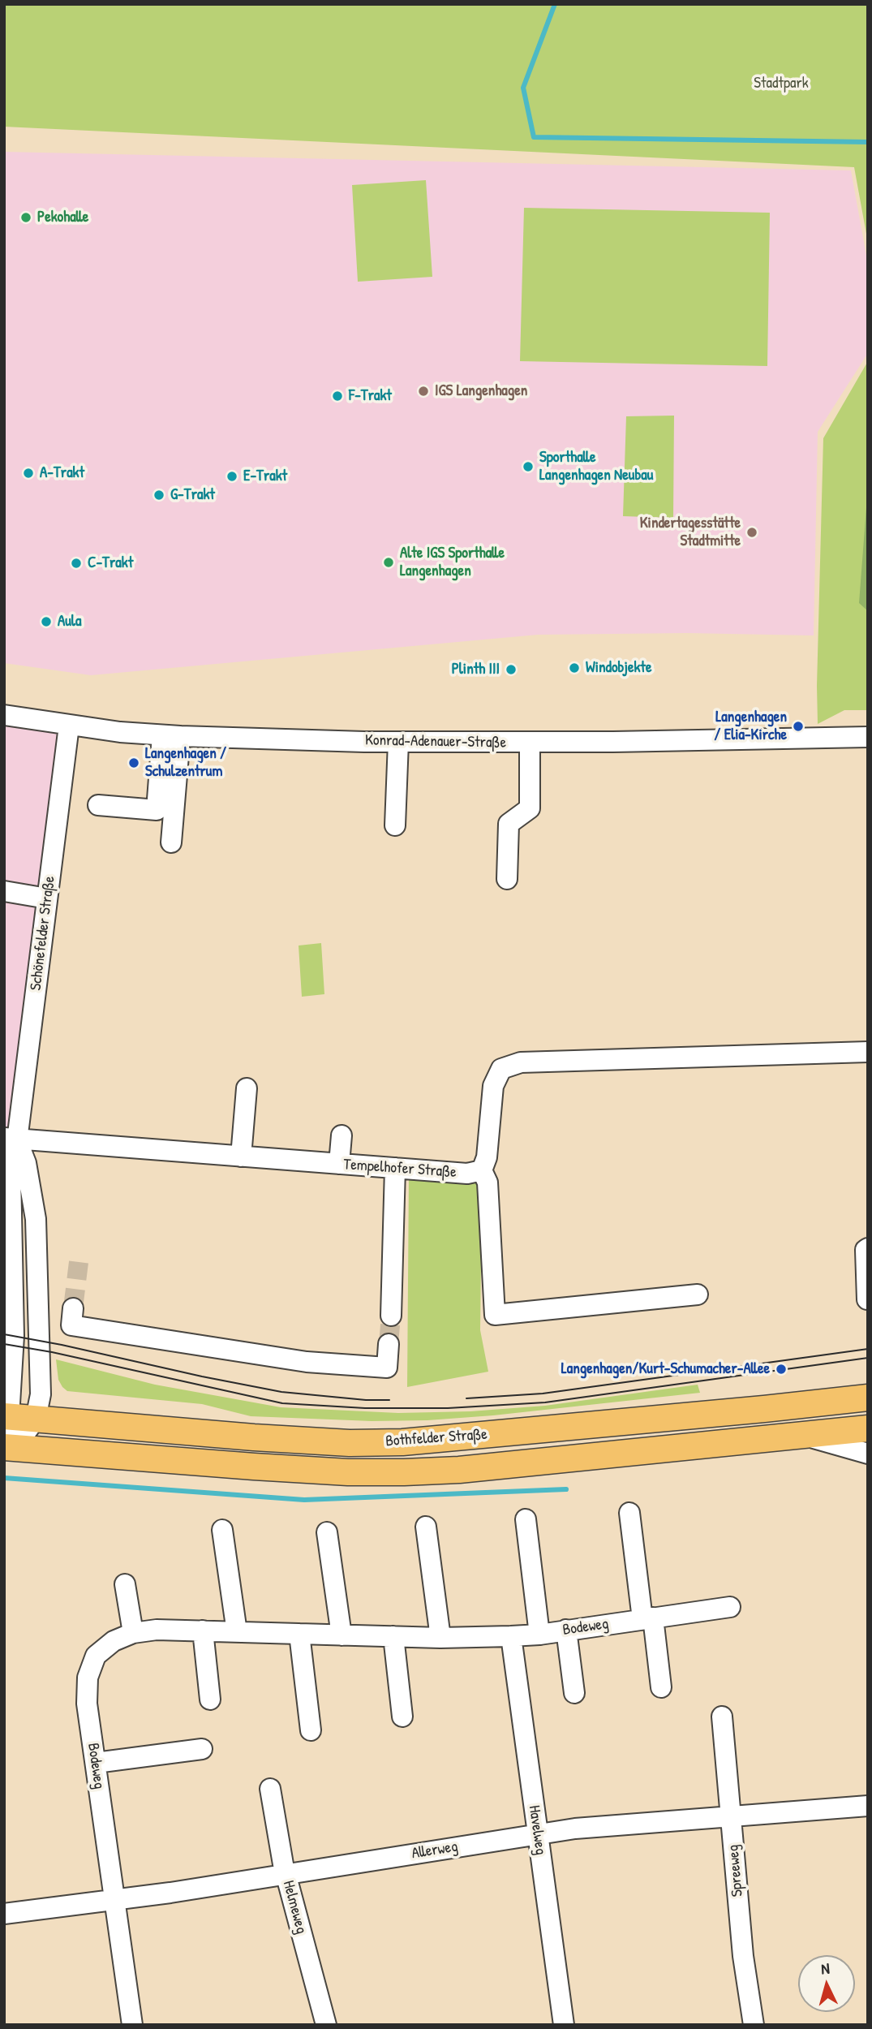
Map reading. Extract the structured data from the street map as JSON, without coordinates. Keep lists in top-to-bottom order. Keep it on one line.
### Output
{"streets":{"main road":["Bothfelder Straße"],"street":["Konrad-Adenauer-Straße","Schönefelder Straße","Tempelhofer Straße","Bodeweg","Havelweg","Allerweg","Spreeweg","Helmeweg"]},"crossings":[["Konrad-Adenauer-Straße","Schönefelder Straße"],["Schönefelder Straße","Tempelhofer Straße"],["Schönefelder Straße","Bothfelder Straße"],["Bodeweg","Havelweg"],["Bodeweg","Allerweg"],["Havelweg","Allerweg"],["Allerweg","Spreeweg"],["Allerweg","Helmeweg"]],"parks":["Stadtpark"],"places":["Pekohalle","IGS Langenhagen","F-Trakt","Sporthalle Langenhagen Neubau","A-Trakt","E-Trakt","G-Trakt","Kindertagesstätte Stadtmitte","Alte IGS Sporthalle Langenhagen","C-Trakt","Aula","Windobjekte","Plinth III","Langenhagen / Elia-Kirche","Langenhagen / Schulzentrum","Langenhagen/Kurt-Schumacher-Allee"],"north":"top"}
